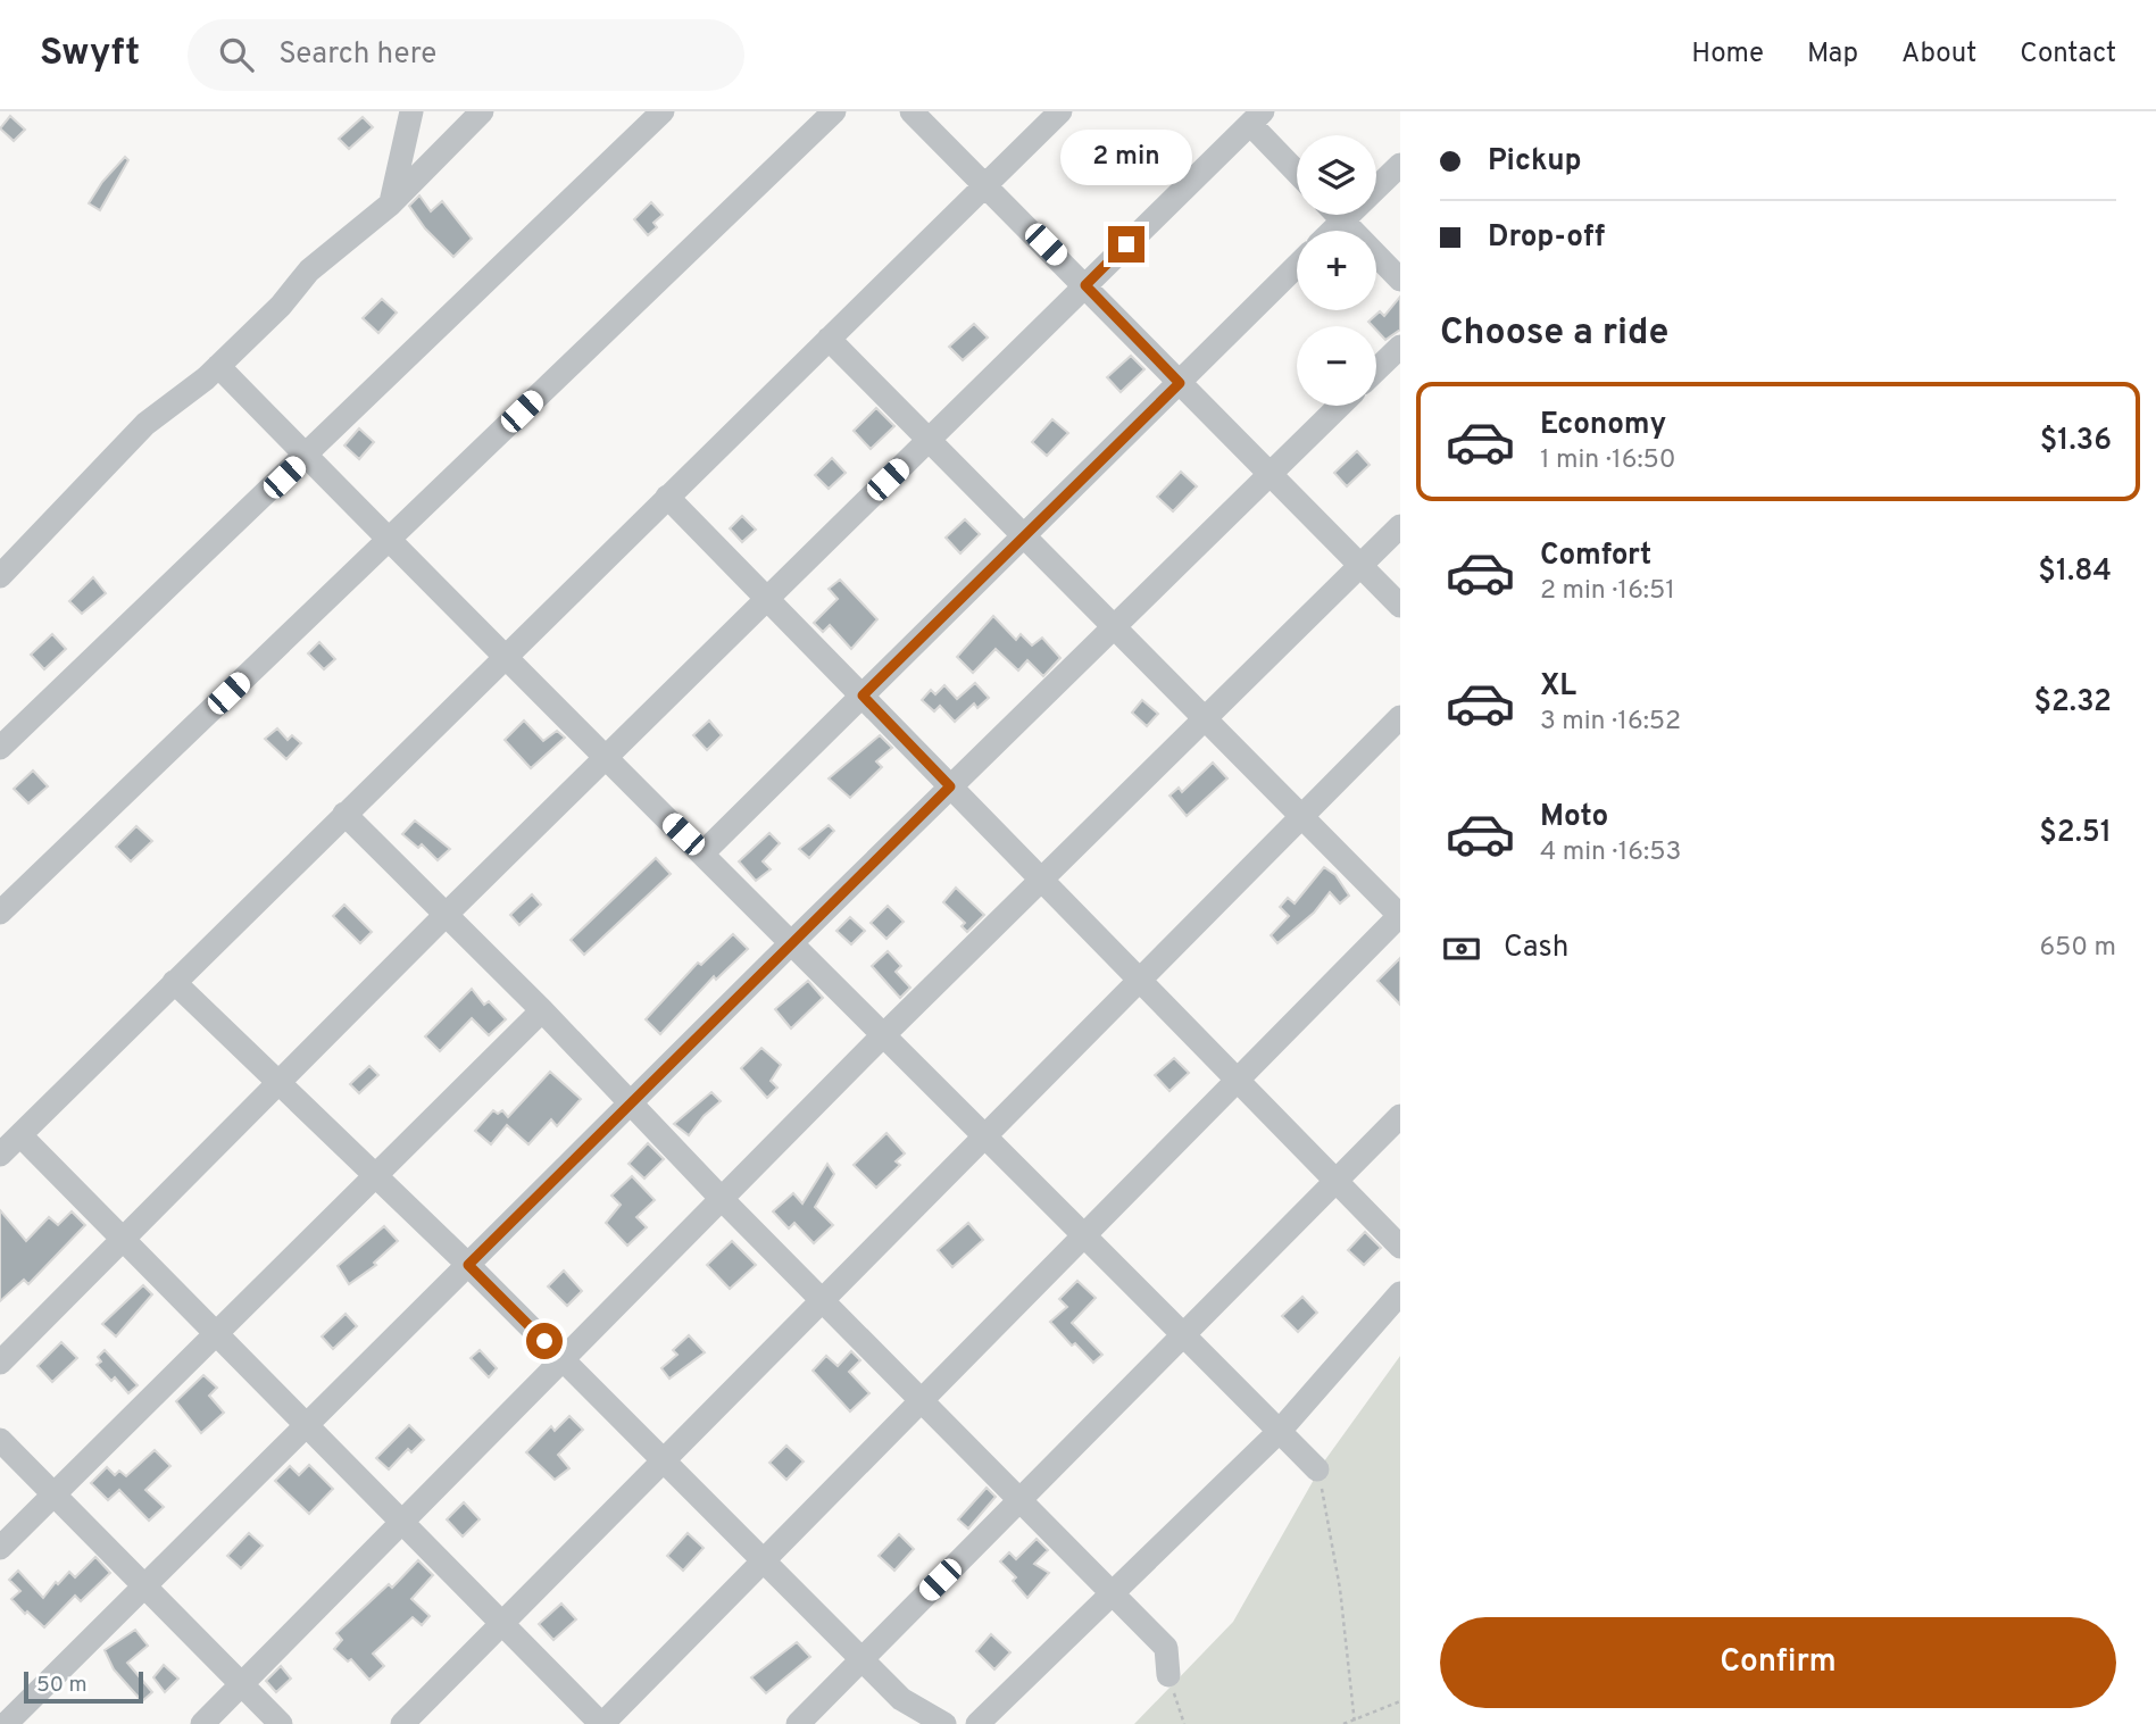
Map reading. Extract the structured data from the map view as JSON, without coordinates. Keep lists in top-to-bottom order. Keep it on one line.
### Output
{"scale_bar":"50 m","page":{"header":"Swyft","search":"Search here","nav":["Home","Map","About","Contact"],"banner":["Pickup","Drop-off"],"bubble":"2 min","map_buttons":["+","−"],"heading":"Choose a ride","list":[{"name":"Economy","note":"1 min · 16:50","value":"$1.36"},{"name":"Comfort","note":"2 min · 16:51","value":"$1.84"},{"name":"XL","note":"3 min · 16:52","value":"$2.32"},{"name":"Moto","note":"4 min · 16:53","value":"$2.51"}],"pay":["Cash","650 m"],"buttons":"Confirm","scale":"50 m"}}
